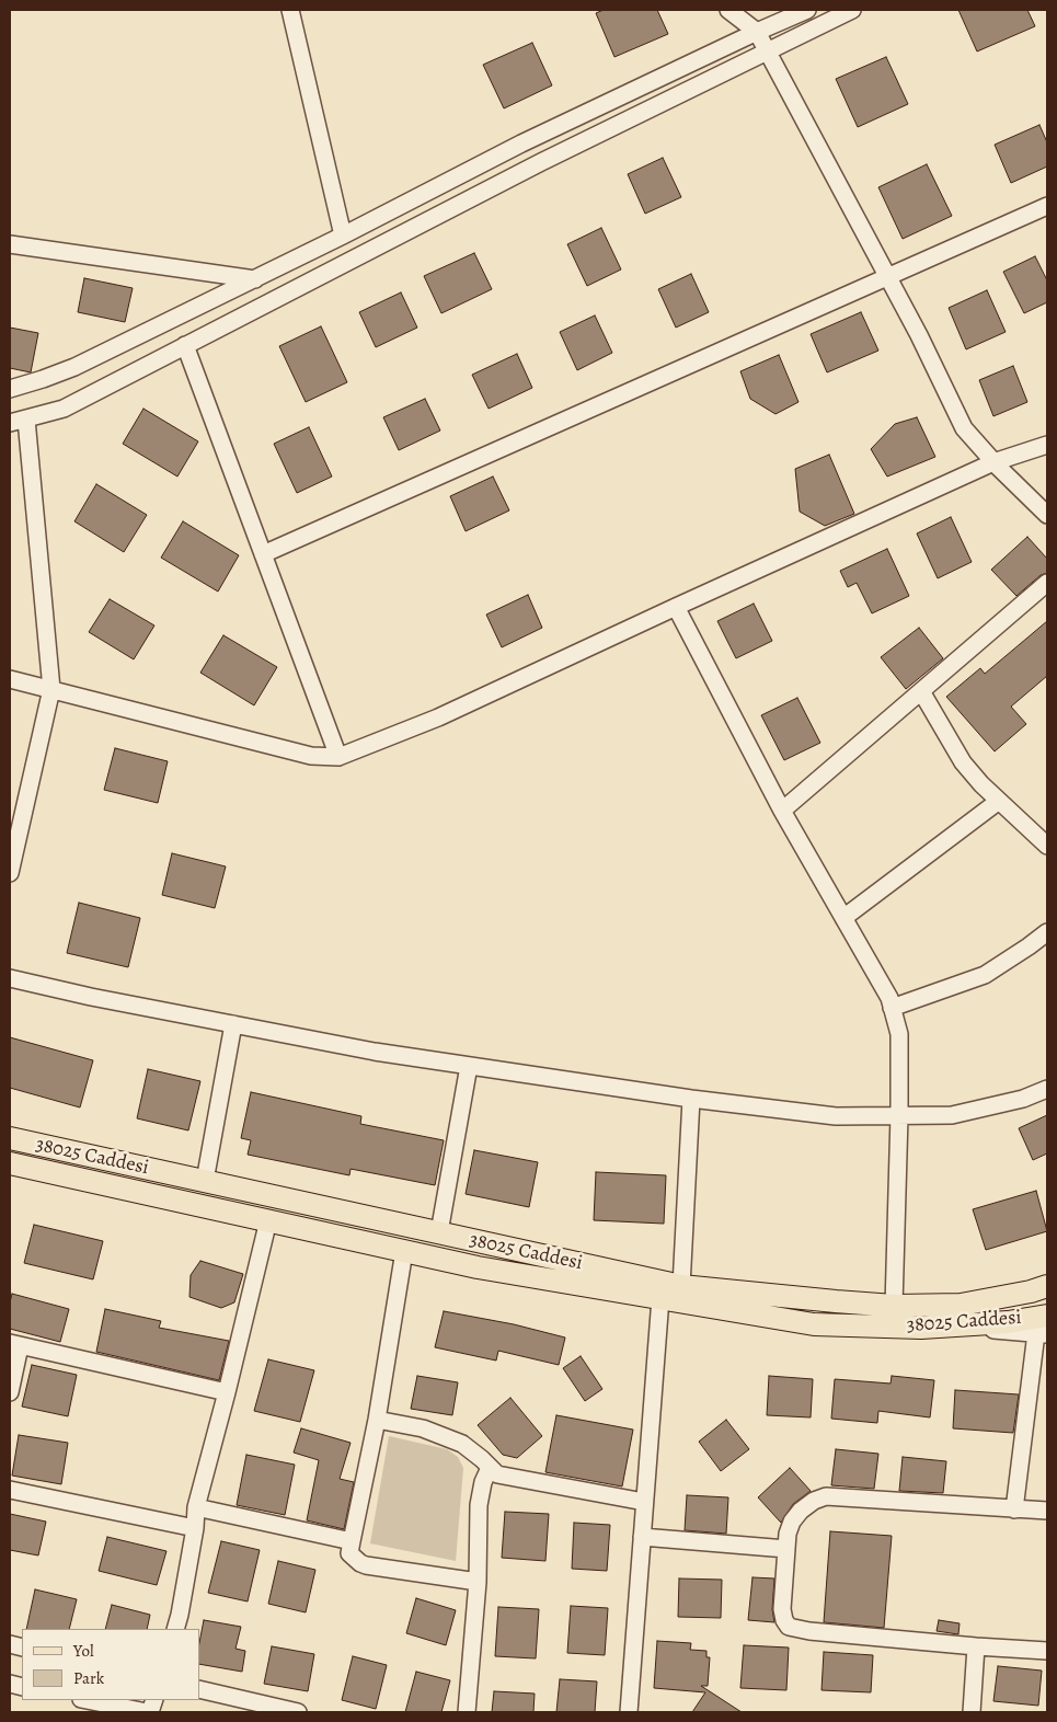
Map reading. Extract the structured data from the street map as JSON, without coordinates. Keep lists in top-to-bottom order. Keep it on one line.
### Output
{"streets":{"main road":["38025 Caddesi"]},"legend":["Yol","Park"]}
